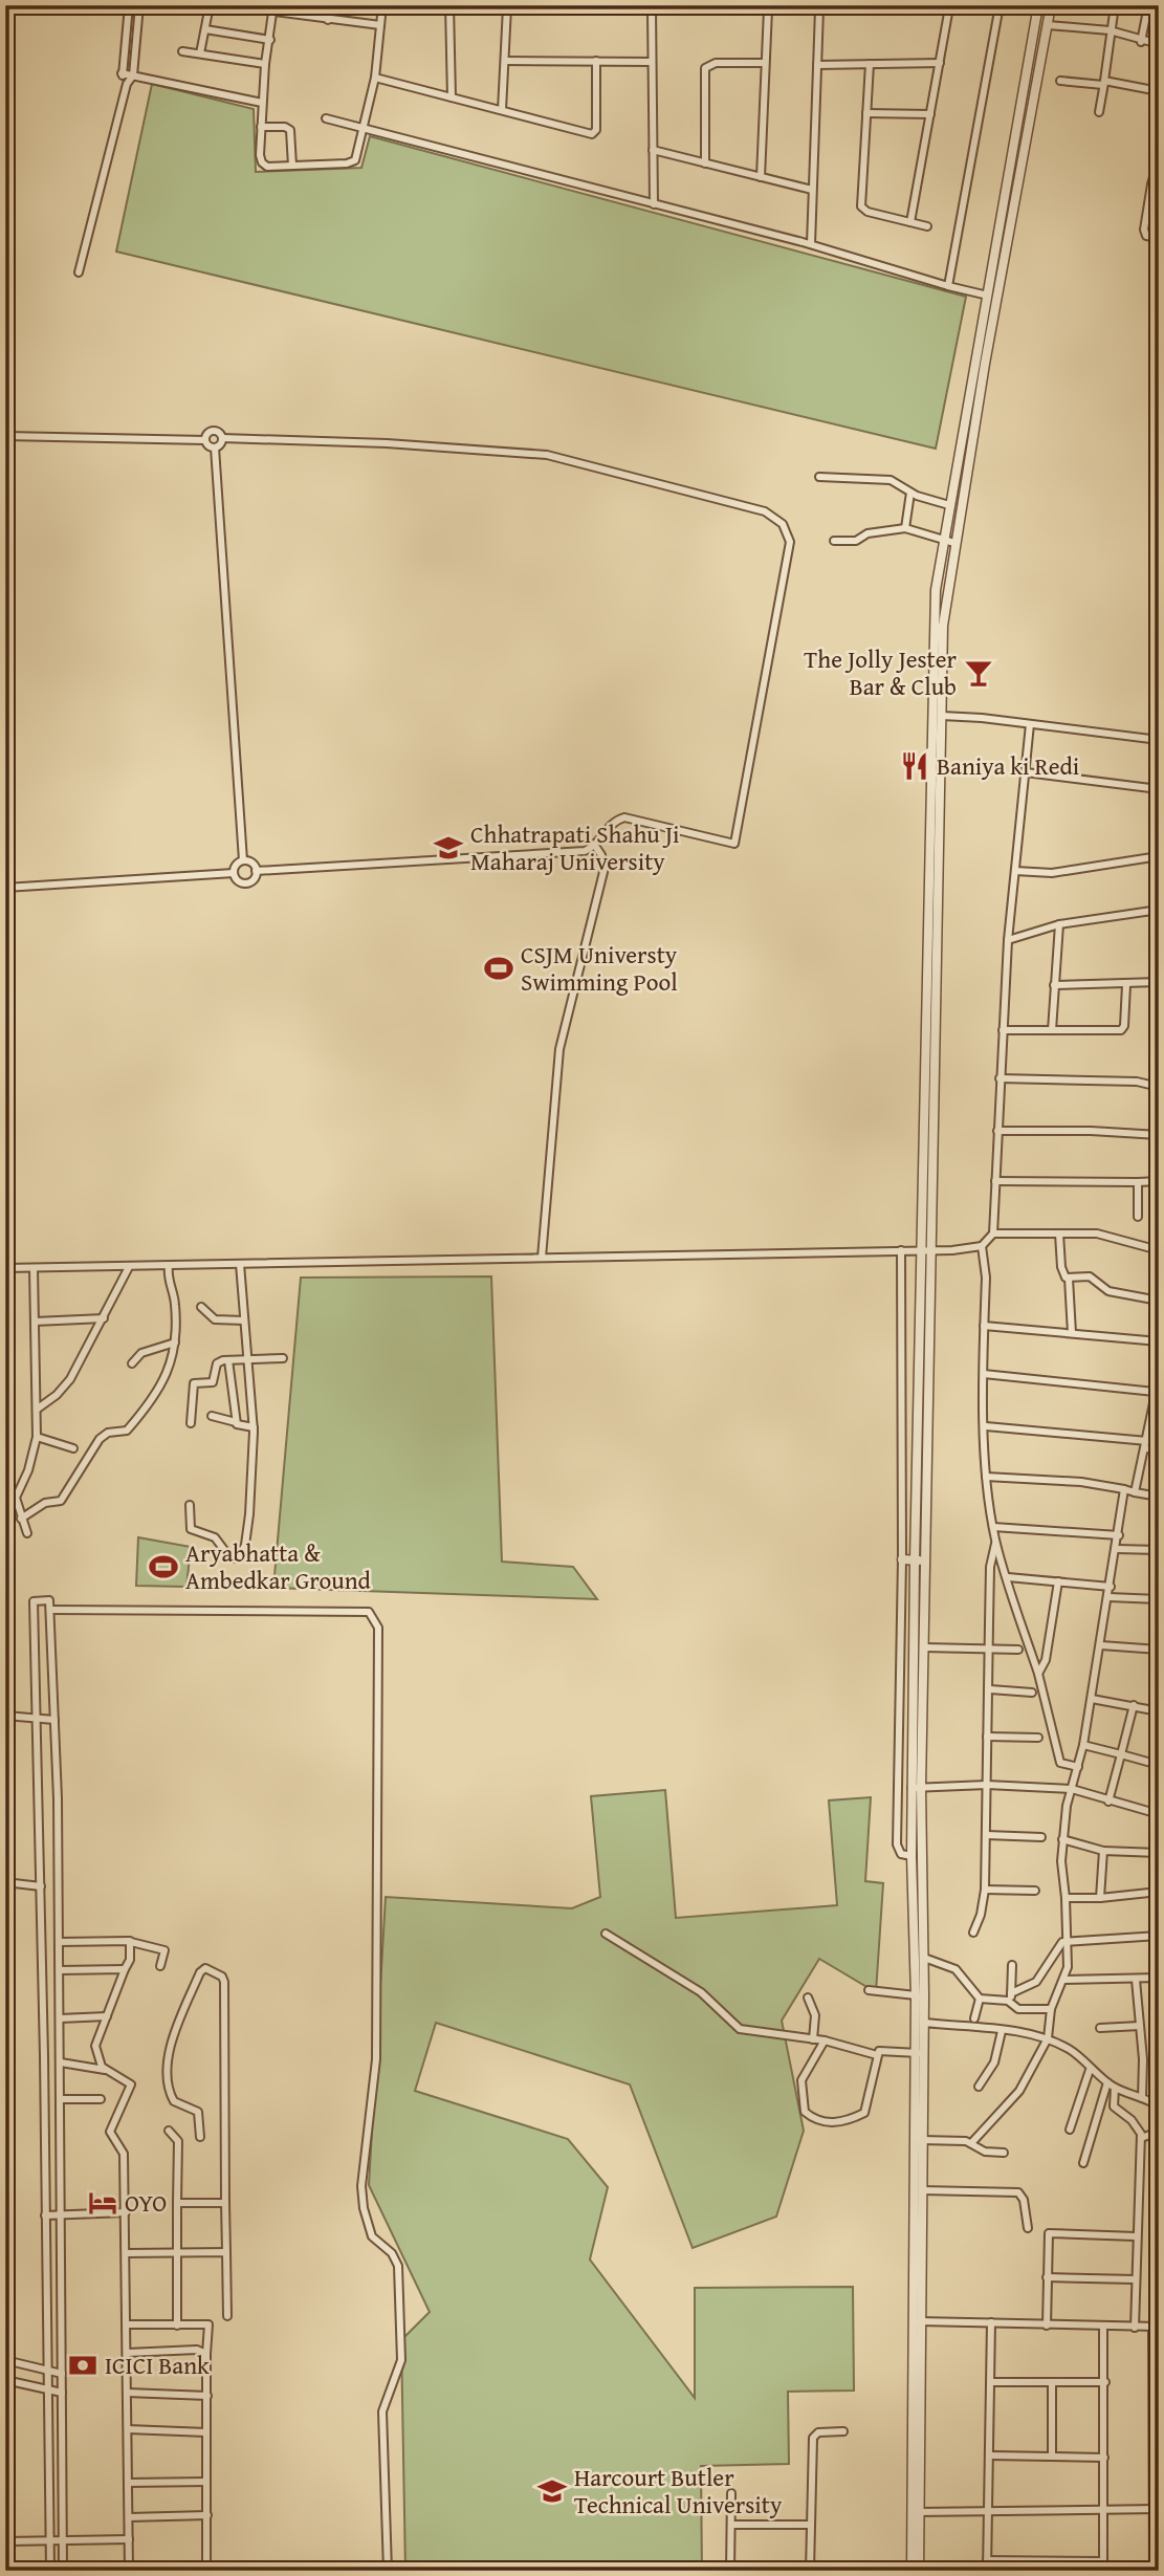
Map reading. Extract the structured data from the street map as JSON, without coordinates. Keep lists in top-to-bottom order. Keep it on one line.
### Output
{"places":{"bar":["The Jolly Jester Bar & Club"],"restaurant":["Baniya ki Redi"],"school or university":["Chhatrapati Shahu Ji Maharaj University","Harcourt Butler Technical University"],"sports":["CSJM Universty Swimming Pool","Aryabhatta & Ambedkar Ground"],"hotel":["OYO"],"bank":["ICICI Bank"]}}
